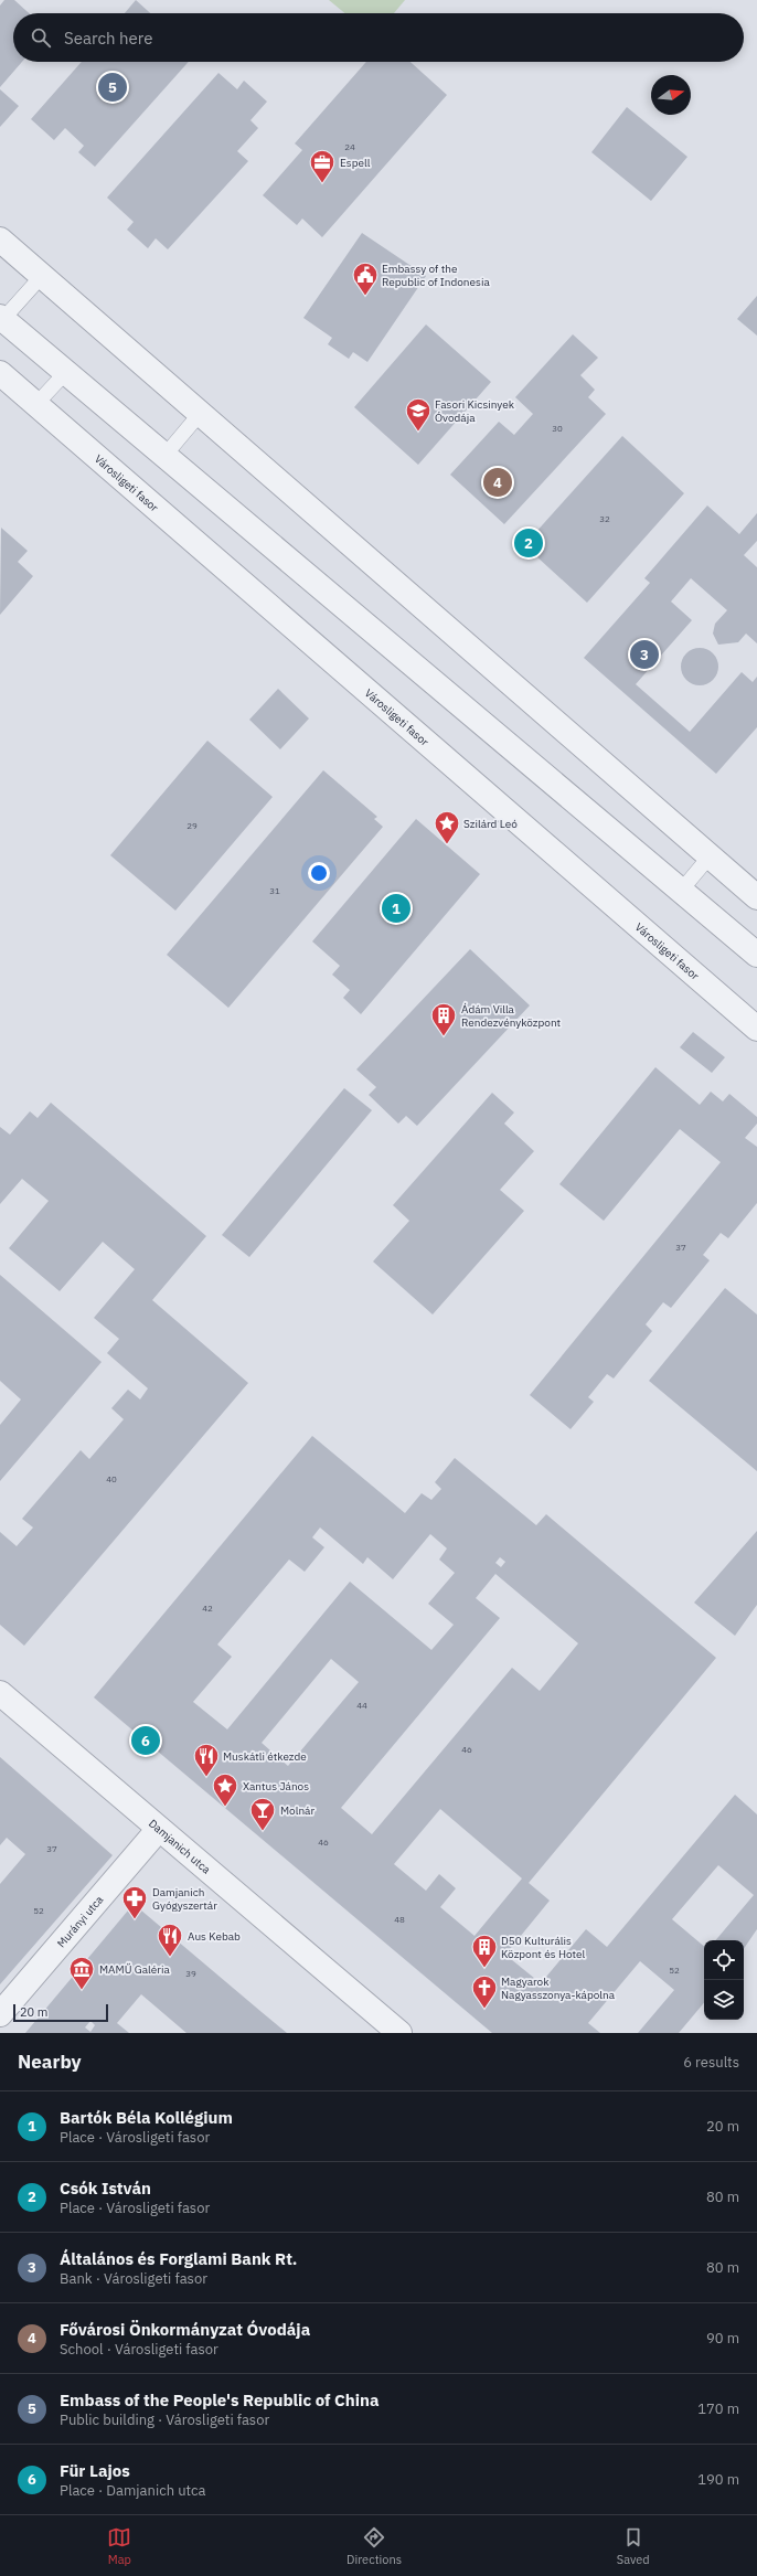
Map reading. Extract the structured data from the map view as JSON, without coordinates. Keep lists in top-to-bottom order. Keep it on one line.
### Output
{"streets":{"street":["Városligeti fasor","Damjanich utca","Murányi utca"]},"crossings":[["Damjanich utca","Murányi utca"]],"places":{"office":["Espell"],"public building":["Embassy of the Republic of Indonesia"],"school or university":["Fasori Kicsinyek Óvodája"],"place":["Szilárd Leó","Xantus János"],"building":["Ádám Villa Rendezvényközpont","D50 Kulturális Központ és Hotel"],"restaurant":["Muskátli étkezde","Aus Kebab"],"bar":["Molnár"],"pharmacy":["Damjanich Gyógyszertár"],"museum":["MAMŰ Galéria"],"church":["Magyarok Nagyasszonya-kápolna"]},"house_numbers":["24","30","32","29","31","37","40","42","44","46","46","37","52","48","52","39"],"scale_bar":"20 m","north":"right","page":{"search":"Search here","pins":["5","4","2","3","1","6"],"scale":"20 m","heading":["Nearby","6 results"],"list":[{"mark":"1","name":"Bartók Béla Kollégium","note":"Place · Városligeti fasor","value":"20 m"},{"mark":"2","name":"Csók István","note":"Place · Városligeti fasor","value":"80 m"},{"mark":"3","name":"Általános és Forglami Bank Rt.","note":"Bank · Városligeti fasor","value":"80 m"},{"mark":"4","name":"Fővárosi Önkormányzat Óvodája","note":"School · Városligeti fasor","value":"90 m"},{"mark":"5","name":"Embass of the People's Republic of China","note":"Public building · Városligeti fasor","value":"170 m"},{"mark":"6","name":"Für Lajos","note":"Place · Damjanich utca","value":"190 m"}],"nav":["Map","Directions","Saved"]}}
